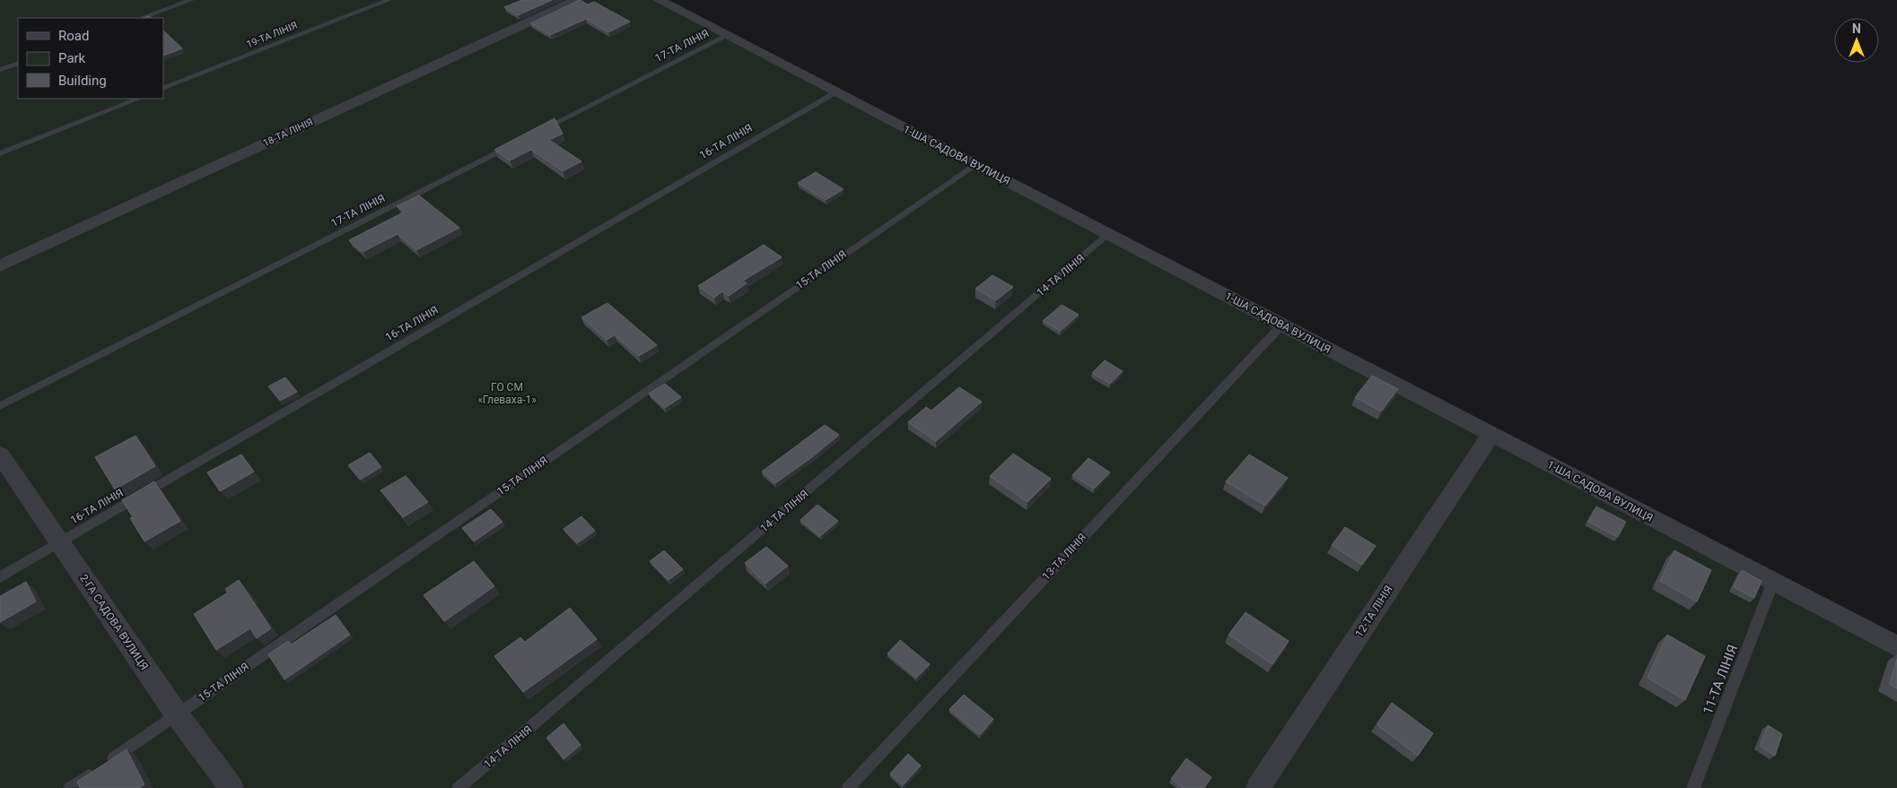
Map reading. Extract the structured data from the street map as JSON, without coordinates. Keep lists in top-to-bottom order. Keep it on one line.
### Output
{"streets":{"street":["18-ТА ЛІНІЯ","1-ША САДОВА ВУЛИЦЯ","12-ТА ЛІНІЯ","2-ГА САДОВА ВУЛИЦЯ"],"lane":["19-ТА ЛІНІЯ","17-ТА ЛІНІЯ","16-ТА ЛІНІЯ","15-ТА ЛІНІЯ","14-ТА ЛІНІЯ","13-ТА ЛІНІЯ","11-ТА ЛІНІЯ"]},"crossings":[["17-ТА ЛІНІЯ","1-ША САДОВА ВУЛИЦЯ"],["16-ТА ЛІНІЯ","1-ША САДОВА ВУЛИЦЯ"],["16-ТА ЛІНІЯ","2-ГА САДОВА ВУЛИЦЯ"],["1-ША САДОВА ВУЛИЦЯ","15-ТА ЛІНІЯ"],["1-ША САДОВА ВУЛИЦЯ","14-ТА ЛІНІЯ"],["1-ША САДОВА ВУЛИЦЯ","13-ТА ЛІНІЯ"],["1-ША САДОВА ВУЛИЦЯ","12-ТА ЛІНІЯ"],["1-ША САДОВА ВУЛИЦЯ","11-ТА ЛІНІЯ"],["15-ТА ЛІНІЯ","2-ГА САДОВА ВУЛИЦЯ"]],"parks":["ГО СМ «Глеваха-1»"],"legend":["Road","Park","Building"],"north":"top"}
